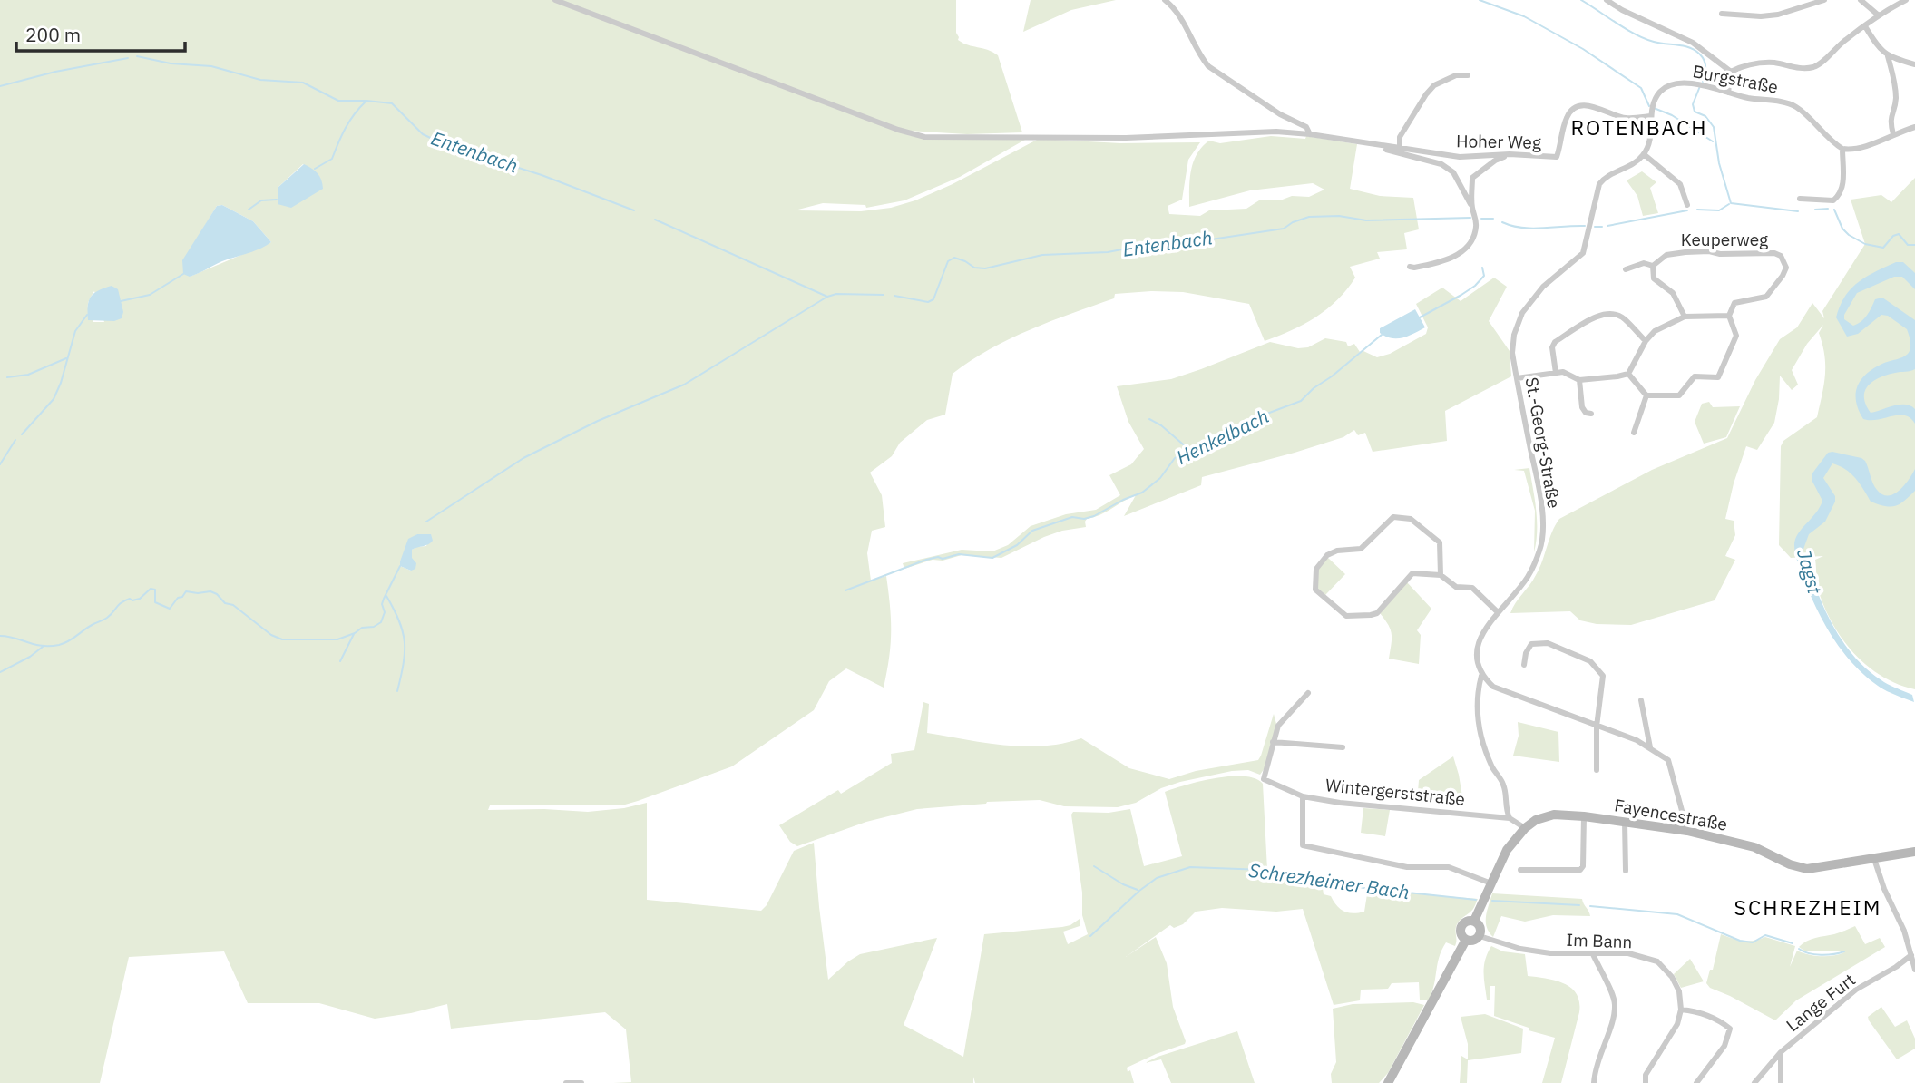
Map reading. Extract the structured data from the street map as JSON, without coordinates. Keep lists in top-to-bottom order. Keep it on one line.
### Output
{"streets":{"street":["Burgstraße","Hoher Weg","Keuperweg","St.-Georg-Straße","Wintergerststraße","Fayencestraße","Im Bann","Lange Furt"]},"crossings":[["Burgstraße","Hoher Weg"],["St.-Georg-Straße","Wintergerststraße"],["Wintergerststraße","Fayencestraße"],["Fayencestraße","Im Bann"]],"districts":["ROTENBACH","SCHREZHEIM"],"water":["Entenbach","Henkelbach","Jagst","Schrezheimer Bach"],"scale_bar":"200 m"}
